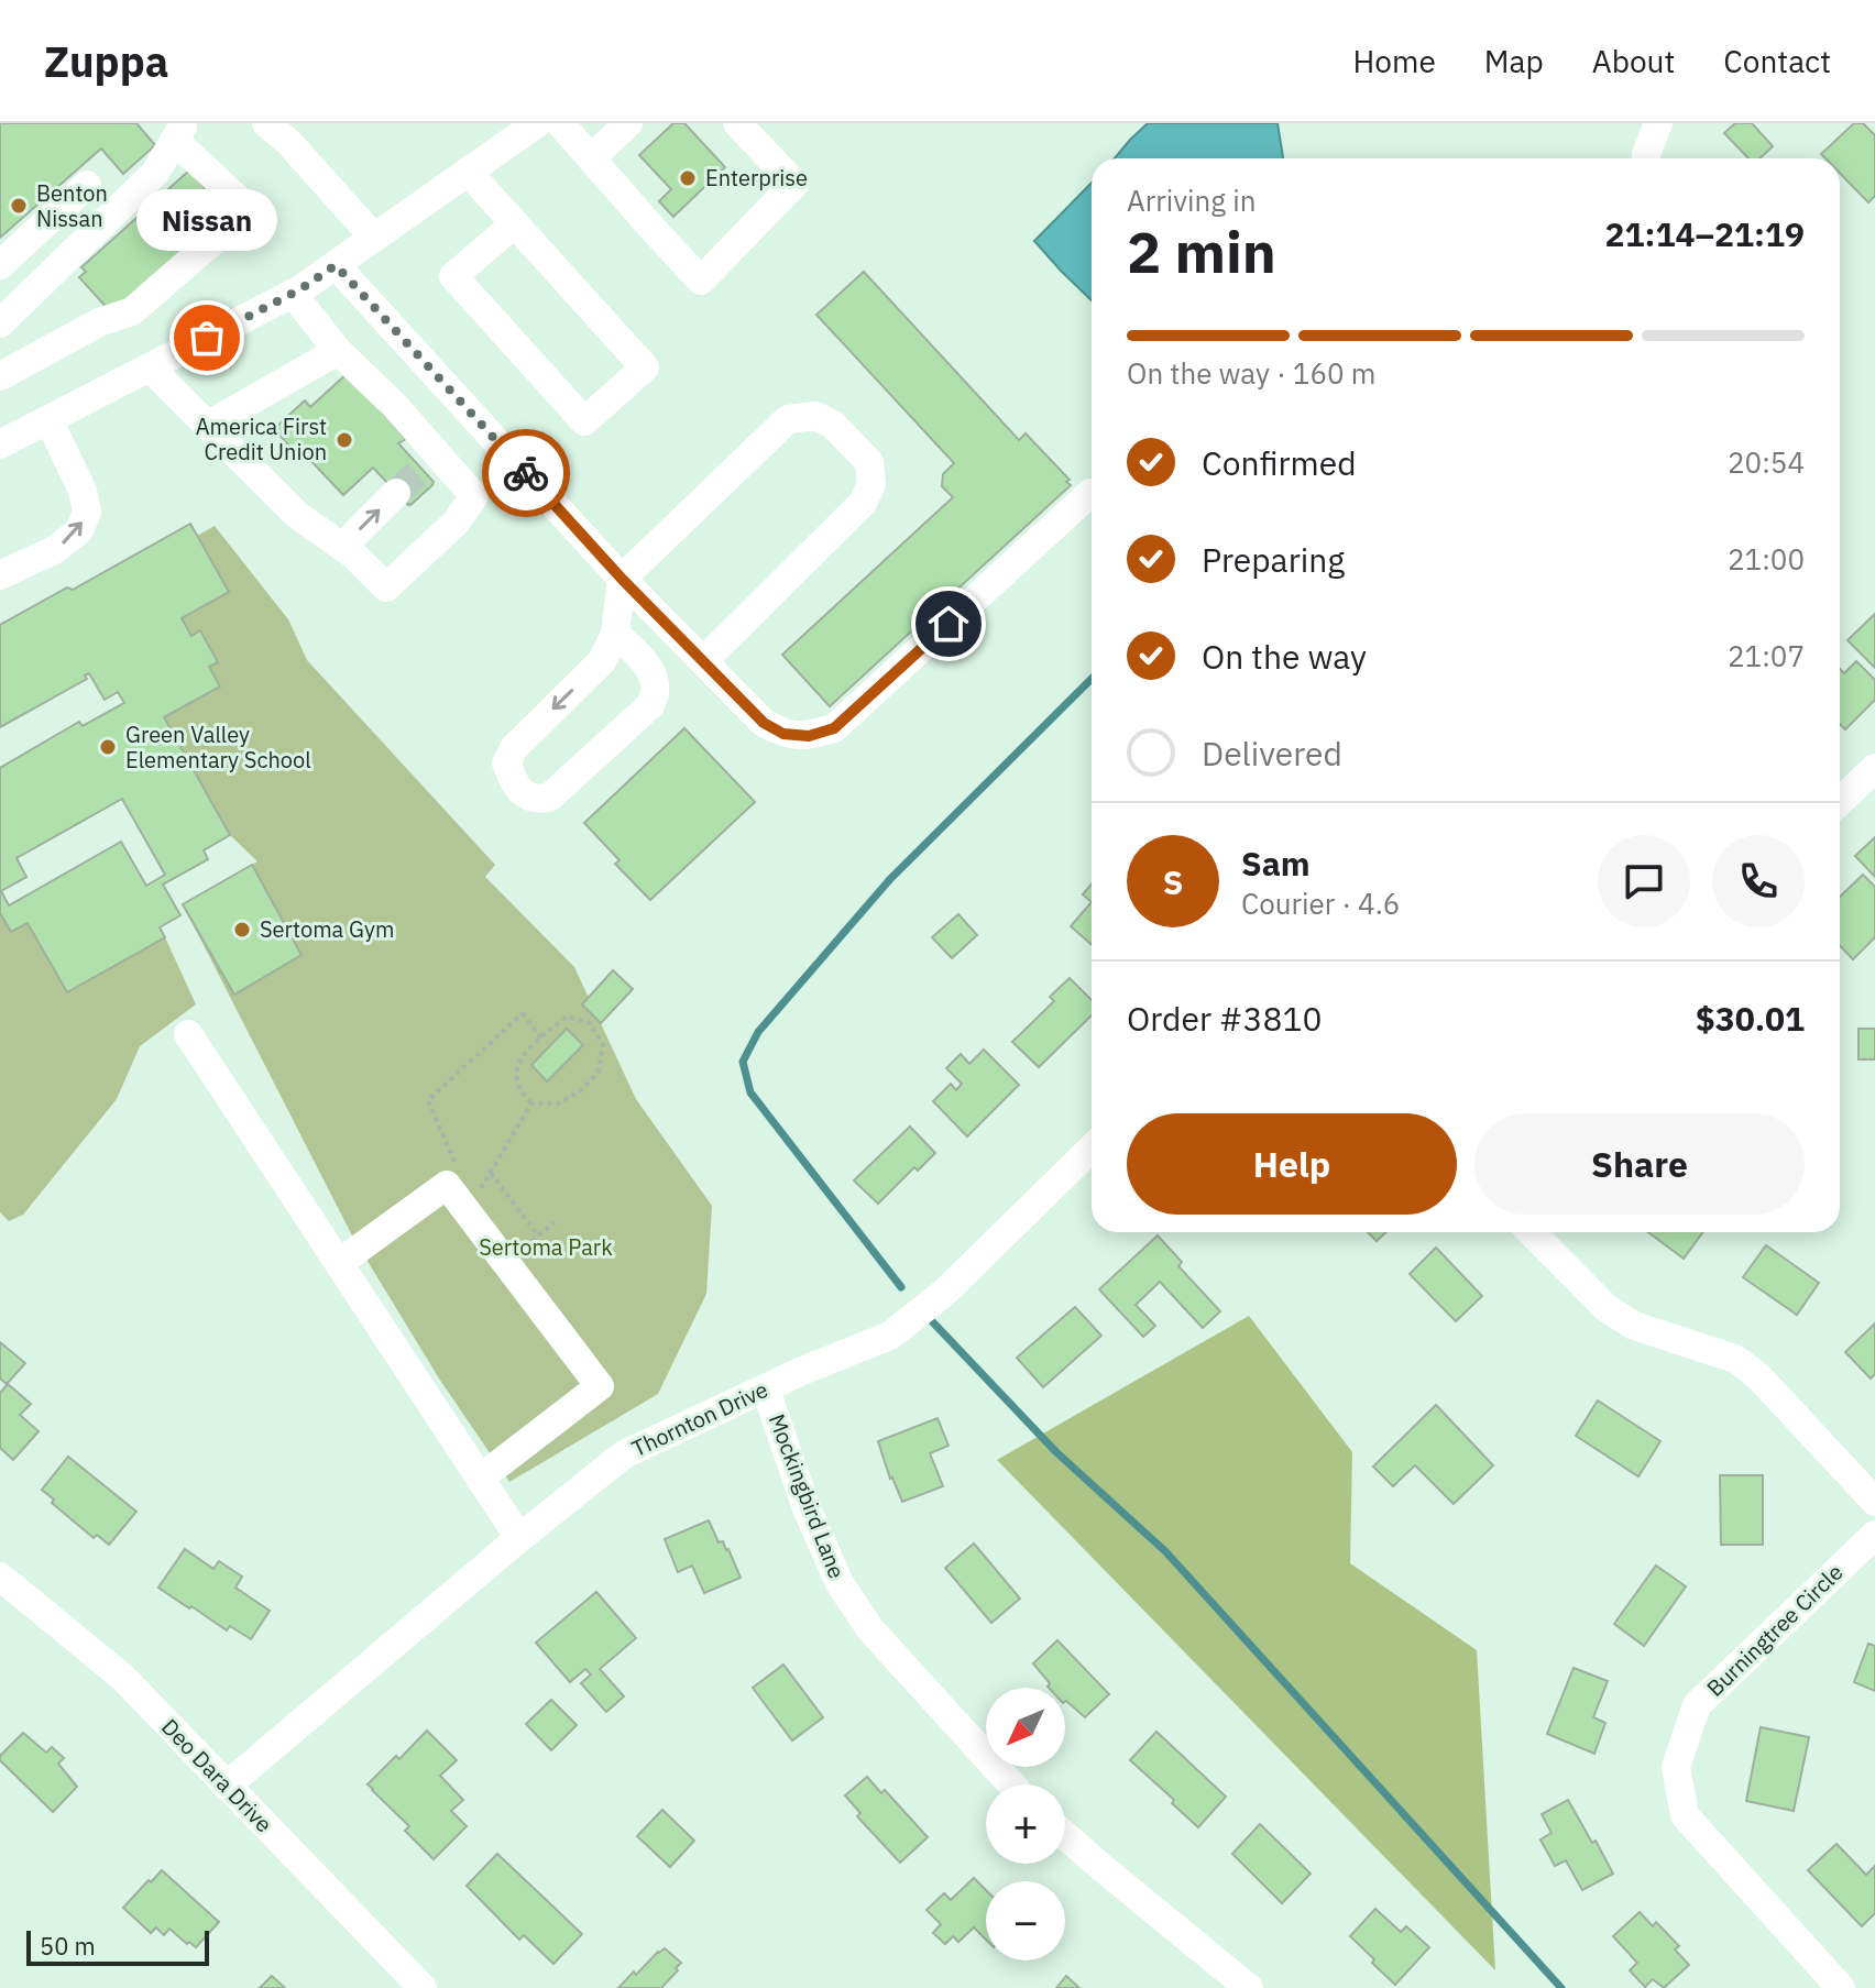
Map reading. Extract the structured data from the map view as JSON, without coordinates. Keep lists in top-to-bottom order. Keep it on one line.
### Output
{"streets":{"street":["Thornton Drive","Mockingbird Lane","Burningtree Circle","Deo Dara Drive"]},"crossings":[["Thornton Drive","Mockingbird Lane"],["Thornton Drive","Deo Dara Drive"]],"parks":["Sertoma Park"],"places":["Enterprise","Benton Nissan","Nissan","America First Credit Union","Green Valley Elementary School","Sertoma Gym"],"scale_bar":"50 m","north":"bottom left","page":{"header":"Zuppa","nav":["Home","Map","About","Contact"],"heading":["2 min","Arriving in","21:14–21:19"],"panel":["Sam","Courier · 4.6","Order #3810","$30.01"],"bubble":"Nissan","bar":"On the way · 160 m","list":[["Confirmed","20:54"],["Preparing","21:00"],["On the way","21:07"],"Delivered"],"round":"S","buttons":["Help","Share"],"map_buttons":["+","−"],"scale":"50 m"}}
